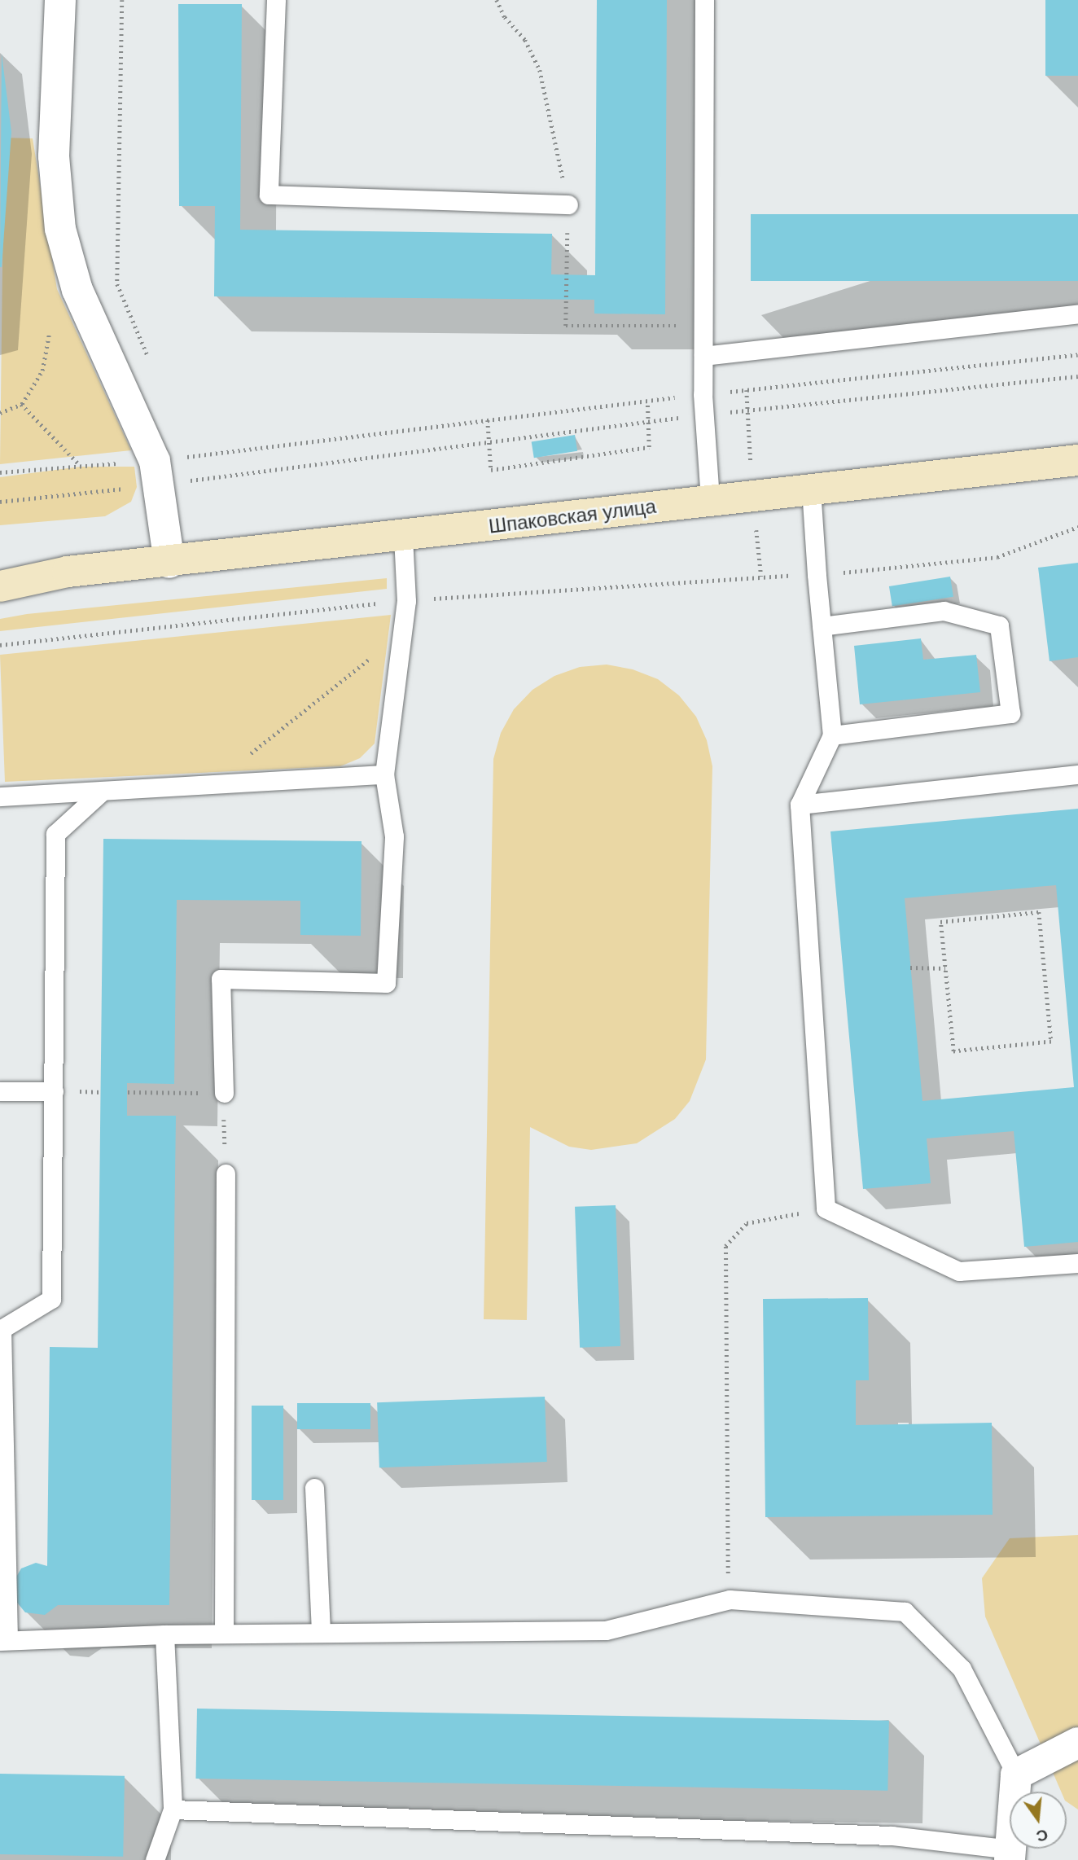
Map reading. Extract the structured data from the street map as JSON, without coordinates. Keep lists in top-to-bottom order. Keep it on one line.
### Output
{"streets":{"main road":["Шпаковская улица"]},"north":"bottom"}
